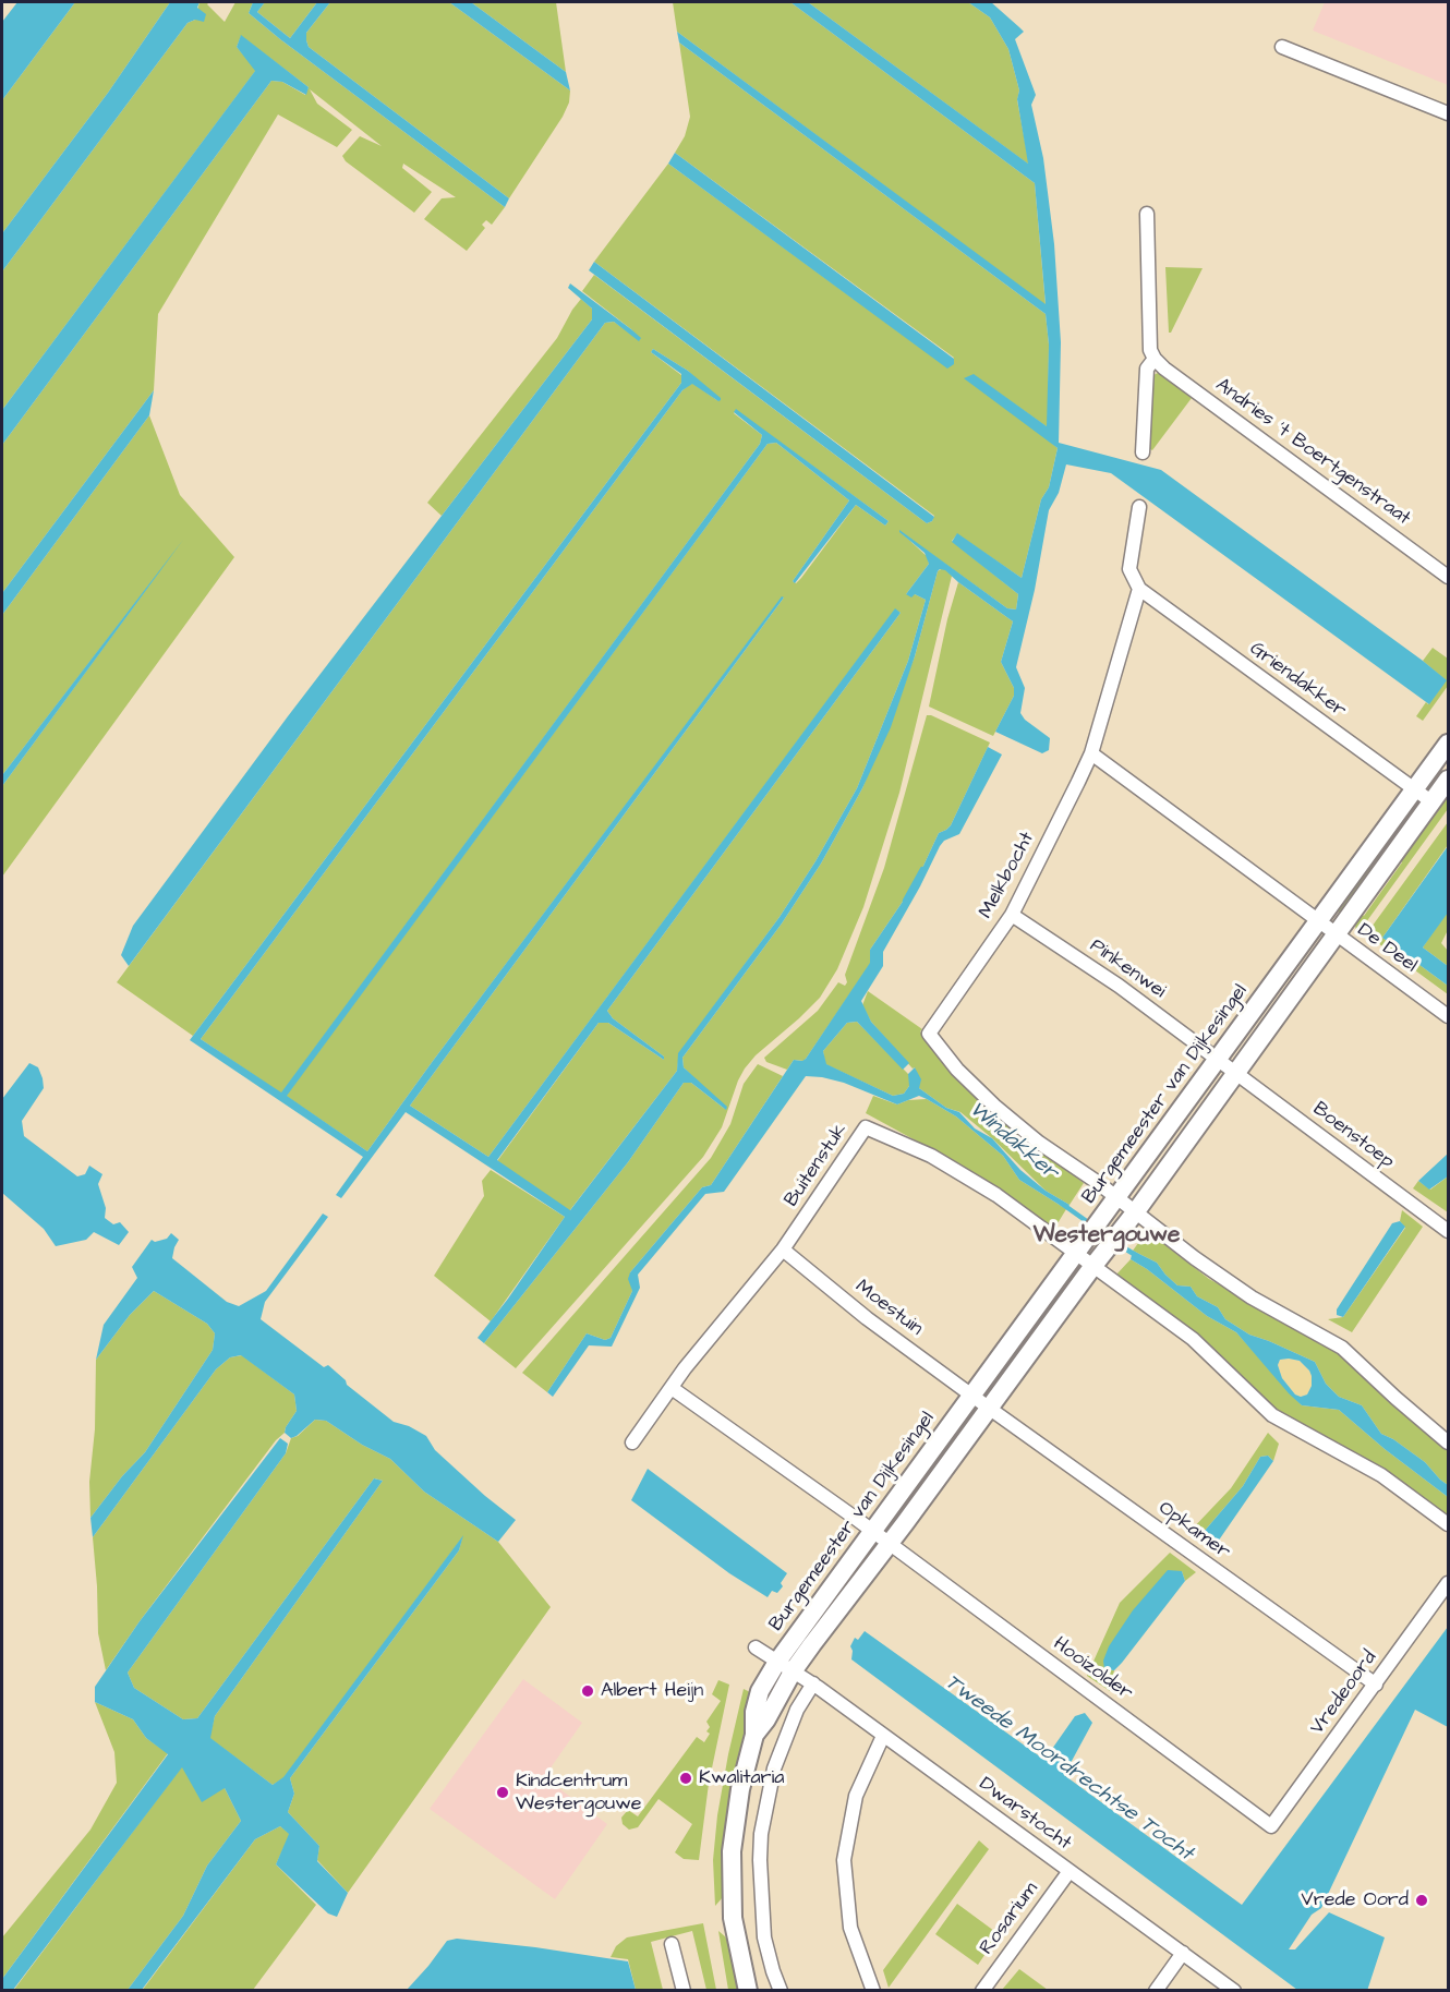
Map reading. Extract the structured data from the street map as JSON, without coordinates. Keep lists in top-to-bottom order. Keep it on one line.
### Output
{"streets":{"street":["Andries 't Boertgenstraat","Griendakker","Melkbocht","De Deel","Pinkenwei","Burgemeester van Dijkesingel","Boenstoep","Buitenstuk","Moestuin","Opkamer","Hooizolder","Vredeoord","Dwarstocht","Rosarium"]},"crossings":[["Griendakker","Burgemeester van Dijkesingel"],["Melkbocht","Pinkenwei"],["Melkbocht","Burgemeester van Dijkesingel"],["De Deel","Burgemeester van Dijkesingel"],["Pinkenwei","Burgemeester van Dijkesingel"],["Pinkenwei","Boenstoep"],["Burgemeester van Dijkesingel","Boenstoep"],["Burgemeester van Dijkesingel","Buitenstuk"],["Burgemeester van Dijkesingel","Moestuin"],["Burgemeester van Dijkesingel","Opkamer"],["Burgemeester van Dijkesingel","Hooizolder"],["Burgemeester van Dijkesingel","Dwarstocht"],["Buitenstuk","Moestuin"],["Moestuin","Opkamer"],["Opkamer","Vredeoord"],["Hooizolder","Vredeoord"],["Dwarstocht","Rosarium"]],"districts":["Westergouwe"],"water":["Windakker","Tweede Moordrechtse Tocht"],"places":["Albert Heijn","Kwalitaria","Kindcentrum Westergouwe","Vrede Oord"]}
